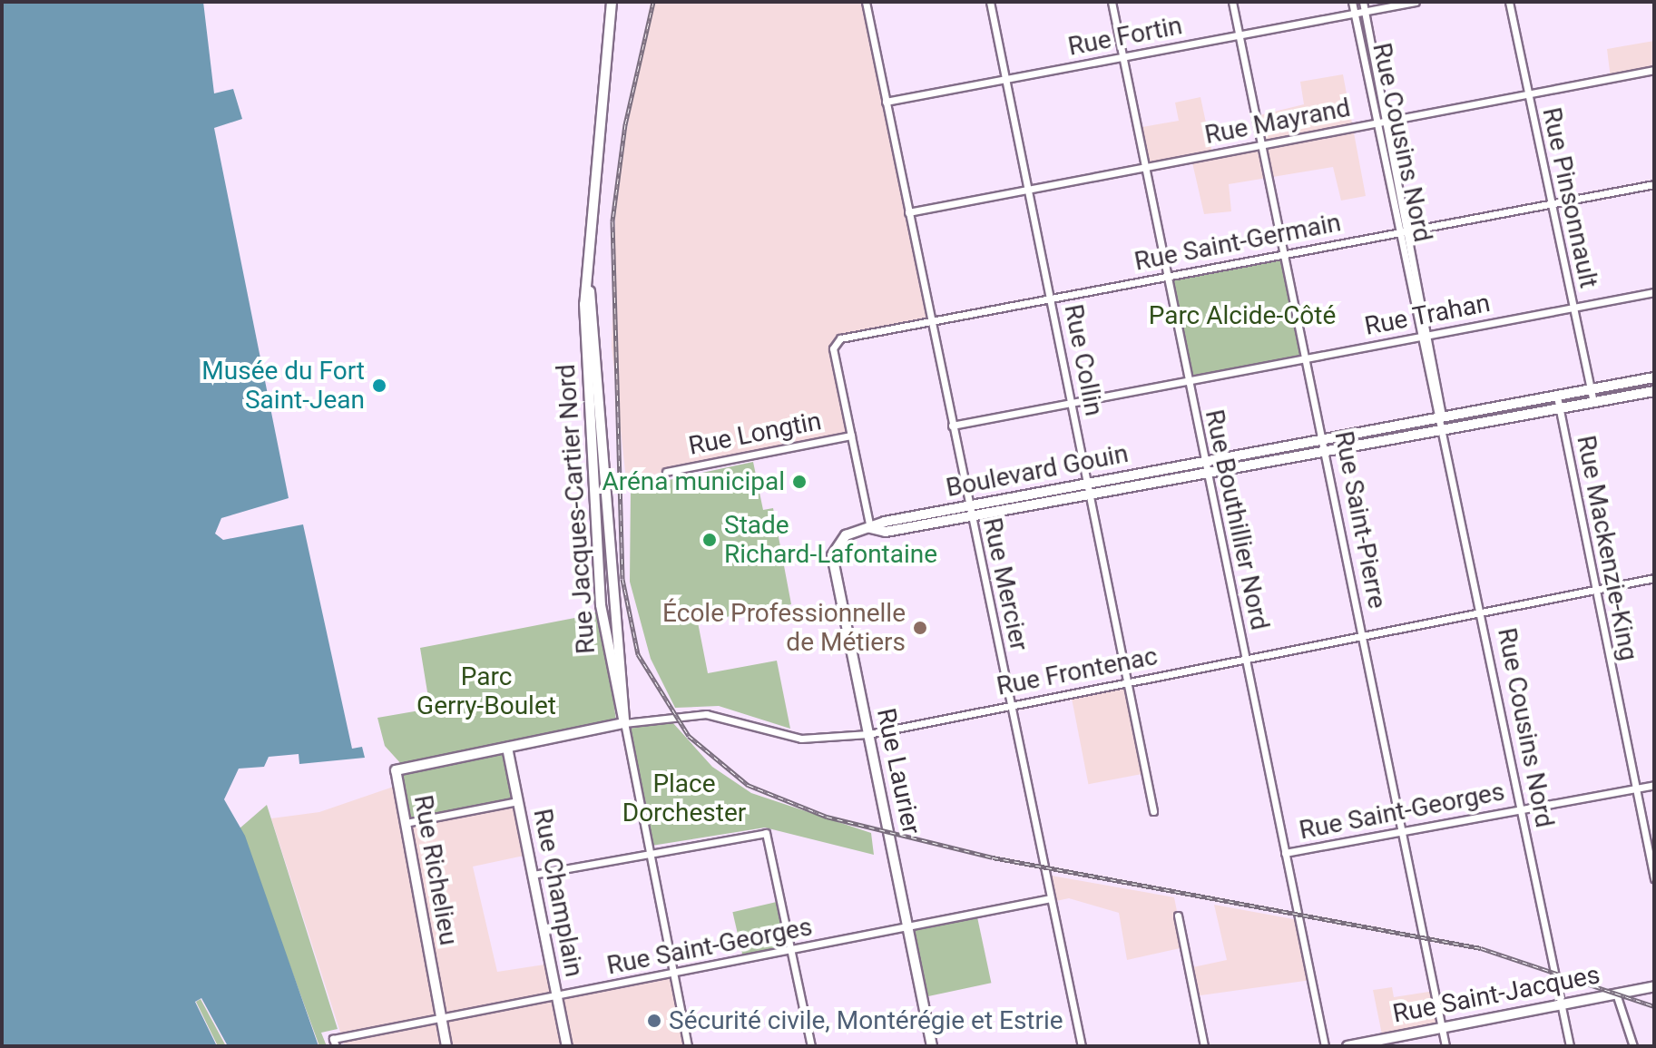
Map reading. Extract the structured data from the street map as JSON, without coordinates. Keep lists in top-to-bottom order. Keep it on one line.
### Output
{"streets":{"street":["Rue Fortin","Rue Mayrand","Rue Cousins Nord","Rue Pinsonnault","Rue Saint-Germain","Rue Trahan","Rue Collin","Rue Longtin","Boulevard Gouin","Rue Jacques-Cartier Nord","Rue Bouthillier Nord","Rue Saint-Pierre","Rue Mackenzie-King","Rue Mercier","Rue Frontenac","Rue Laurier","Rue Saint-Georges","Rue Richelieu","Rue Champlain","Rue Saint-Jacques"]},"crossings":[["Rue Fortin","Rue Cousins Nord"],["Rue Fortin","Rue Collin"],["Rue Fortin","Rue Bouthillier Nord"],["Rue Fortin","Rue Saint-Pierre"],["Rue Fortin","Rue Mercier"],["Rue Mayrand","Rue Cousins Nord"],["Rue Mayrand","Rue Pinsonnault"],["Rue Mayrand","Rue Collin"],["Rue Mayrand","Rue Bouthillier Nord"],["Rue Mayrand","Rue Saint-Pierre"],["Rue Mayrand","Rue Mercier"],["Rue Cousins Nord","Rue Saint-Germain"],["Rue Cousins Nord","Rue Trahan"],["Rue Cousins Nord","Boulevard Gouin"],["Rue Cousins Nord","Rue Frontenac"],["Rue Cousins Nord","Rue Saint-Georges"],["Rue Cousins Nord","Rue Saint-Jacques"],["Rue Pinsonnault","Rue Saint-Germain"],["Rue Pinsonnault","Rue Trahan"],["Rue Pinsonnault","Boulevard Gouin"],["Rue Saint-Germain","Rue Collin"],["Rue Saint-Germain","Rue Longtin"],["Rue Saint-Germain","Rue Bouthillier Nord"],["Rue Saint-Germain","Rue Saint-Pierre"],["Rue Saint-Germain","Rue Mercier"],["Rue Trahan","Rue Collin"],["Rue Trahan","Rue Bouthillier Nord"],["Rue Trahan","Rue Saint-Pierre"],["Rue Trahan","Rue Mercier"],["Rue Collin","Boulevard Gouin"],["Rue Collin","Rue Frontenac"],["Boulevard Gouin","Rue Bouthillier Nord"],["Boulevard Gouin","Rue Saint-Pierre"],["Boulevard Gouin","Rue Mackenzie-King"],["Boulevard Gouin","Rue Mercier"],["Boulevard Gouin","Rue Laurier"],["Rue Jacques-Cartier Nord","Rue Frontenac"],["Rue Jacques-Cartier Nord","Rue Saint-Georges"],["Rue Bouthillier Nord","Rue Frontenac"],["Rue Bouthillier Nord","Rue Saint-Georges"],["Rue Saint-Pierre","Rue Frontenac"],["Rue Saint-Pierre","Rue Saint-Georges"],["Rue Saint-Pierre","Rue Saint-Jacques"],["Rue Mackenzie-King","Rue Frontenac"],["Rue Mackenzie-King","Rue Saint-Georges"],["Rue Mercier","Rue Frontenac"],["Rue Mercier","Rue Saint-Georges"],["Rue Frontenac","Rue Laurier"],["Rue Frontenac","Rue Richelieu"],["Rue Frontenac","Rue Champlain"],["Rue Laurier","Rue Saint-Georges"],["Rue Saint-Georges","Rue Richelieu"],["Rue Saint-Georges","Rue Champlain"],["Rue Richelieu","Rue Champlain"]],"parks":["Parc Alcide-Côté","Parc Gerry-Boulet","Place Dorchester"],"places":["Musée du Fort Saint-Jean","Aréna municipal","Stade Richard-Lafontaine","École Professionnelle de Métiers","Sécurité civile, Montérégie et Estrie"]}
